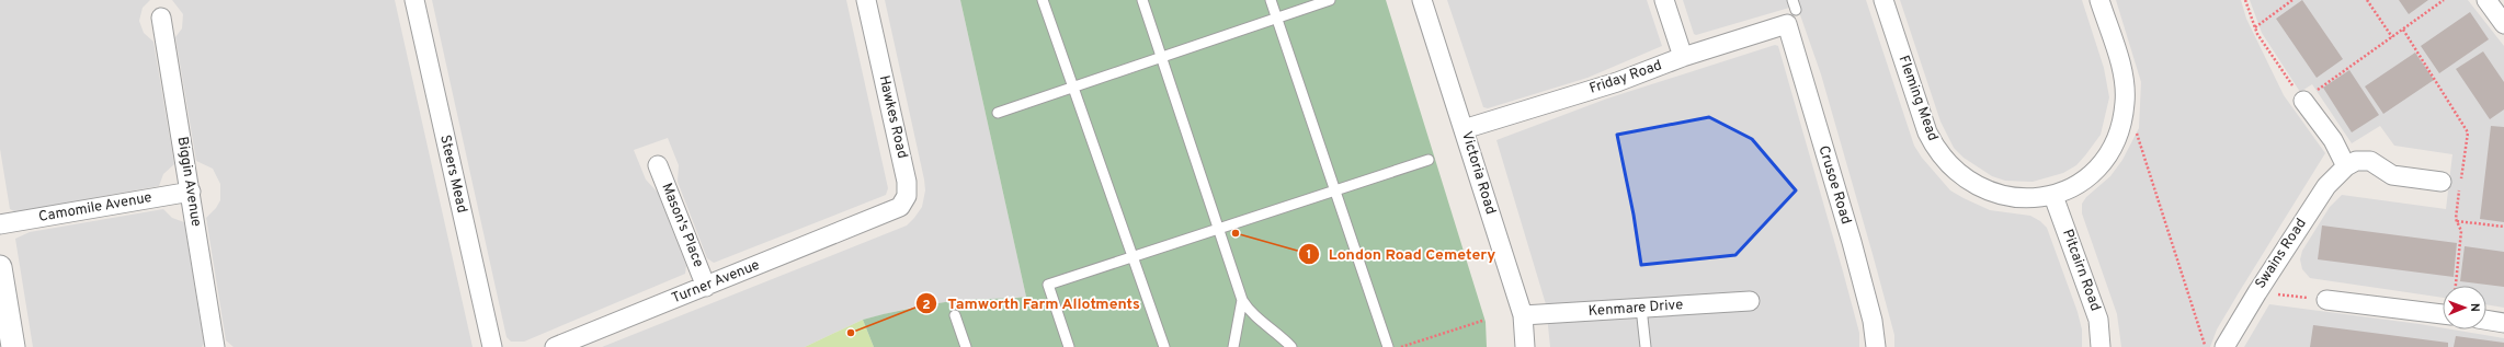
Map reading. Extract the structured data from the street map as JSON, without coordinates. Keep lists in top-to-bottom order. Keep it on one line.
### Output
{"streets":{"street":["Friday Road","Fleming Mead","Hawkes Road","Victoria Road","Steers Mead","Biggin Avenue","Crusoe Road","Camomile Avenue","Mason's Place","Swains Road","Pitcairn Road","Turner Avenue","Kenmare Drive"]},"crossings":[["Friday Road","Victoria Road"],["Friday Road","Crusoe Road"],["Fleming Mead","Pitcairn Road"],["Hawkes Road","Turner Avenue"],["Victoria Road","Kenmare Drive"],["Biggin Avenue","Camomile Avenue"],["Mason's Place","Turner Avenue"]],"places":["London Road Cemetery","Tamworth Farm Allotments"],"north":"right"}
